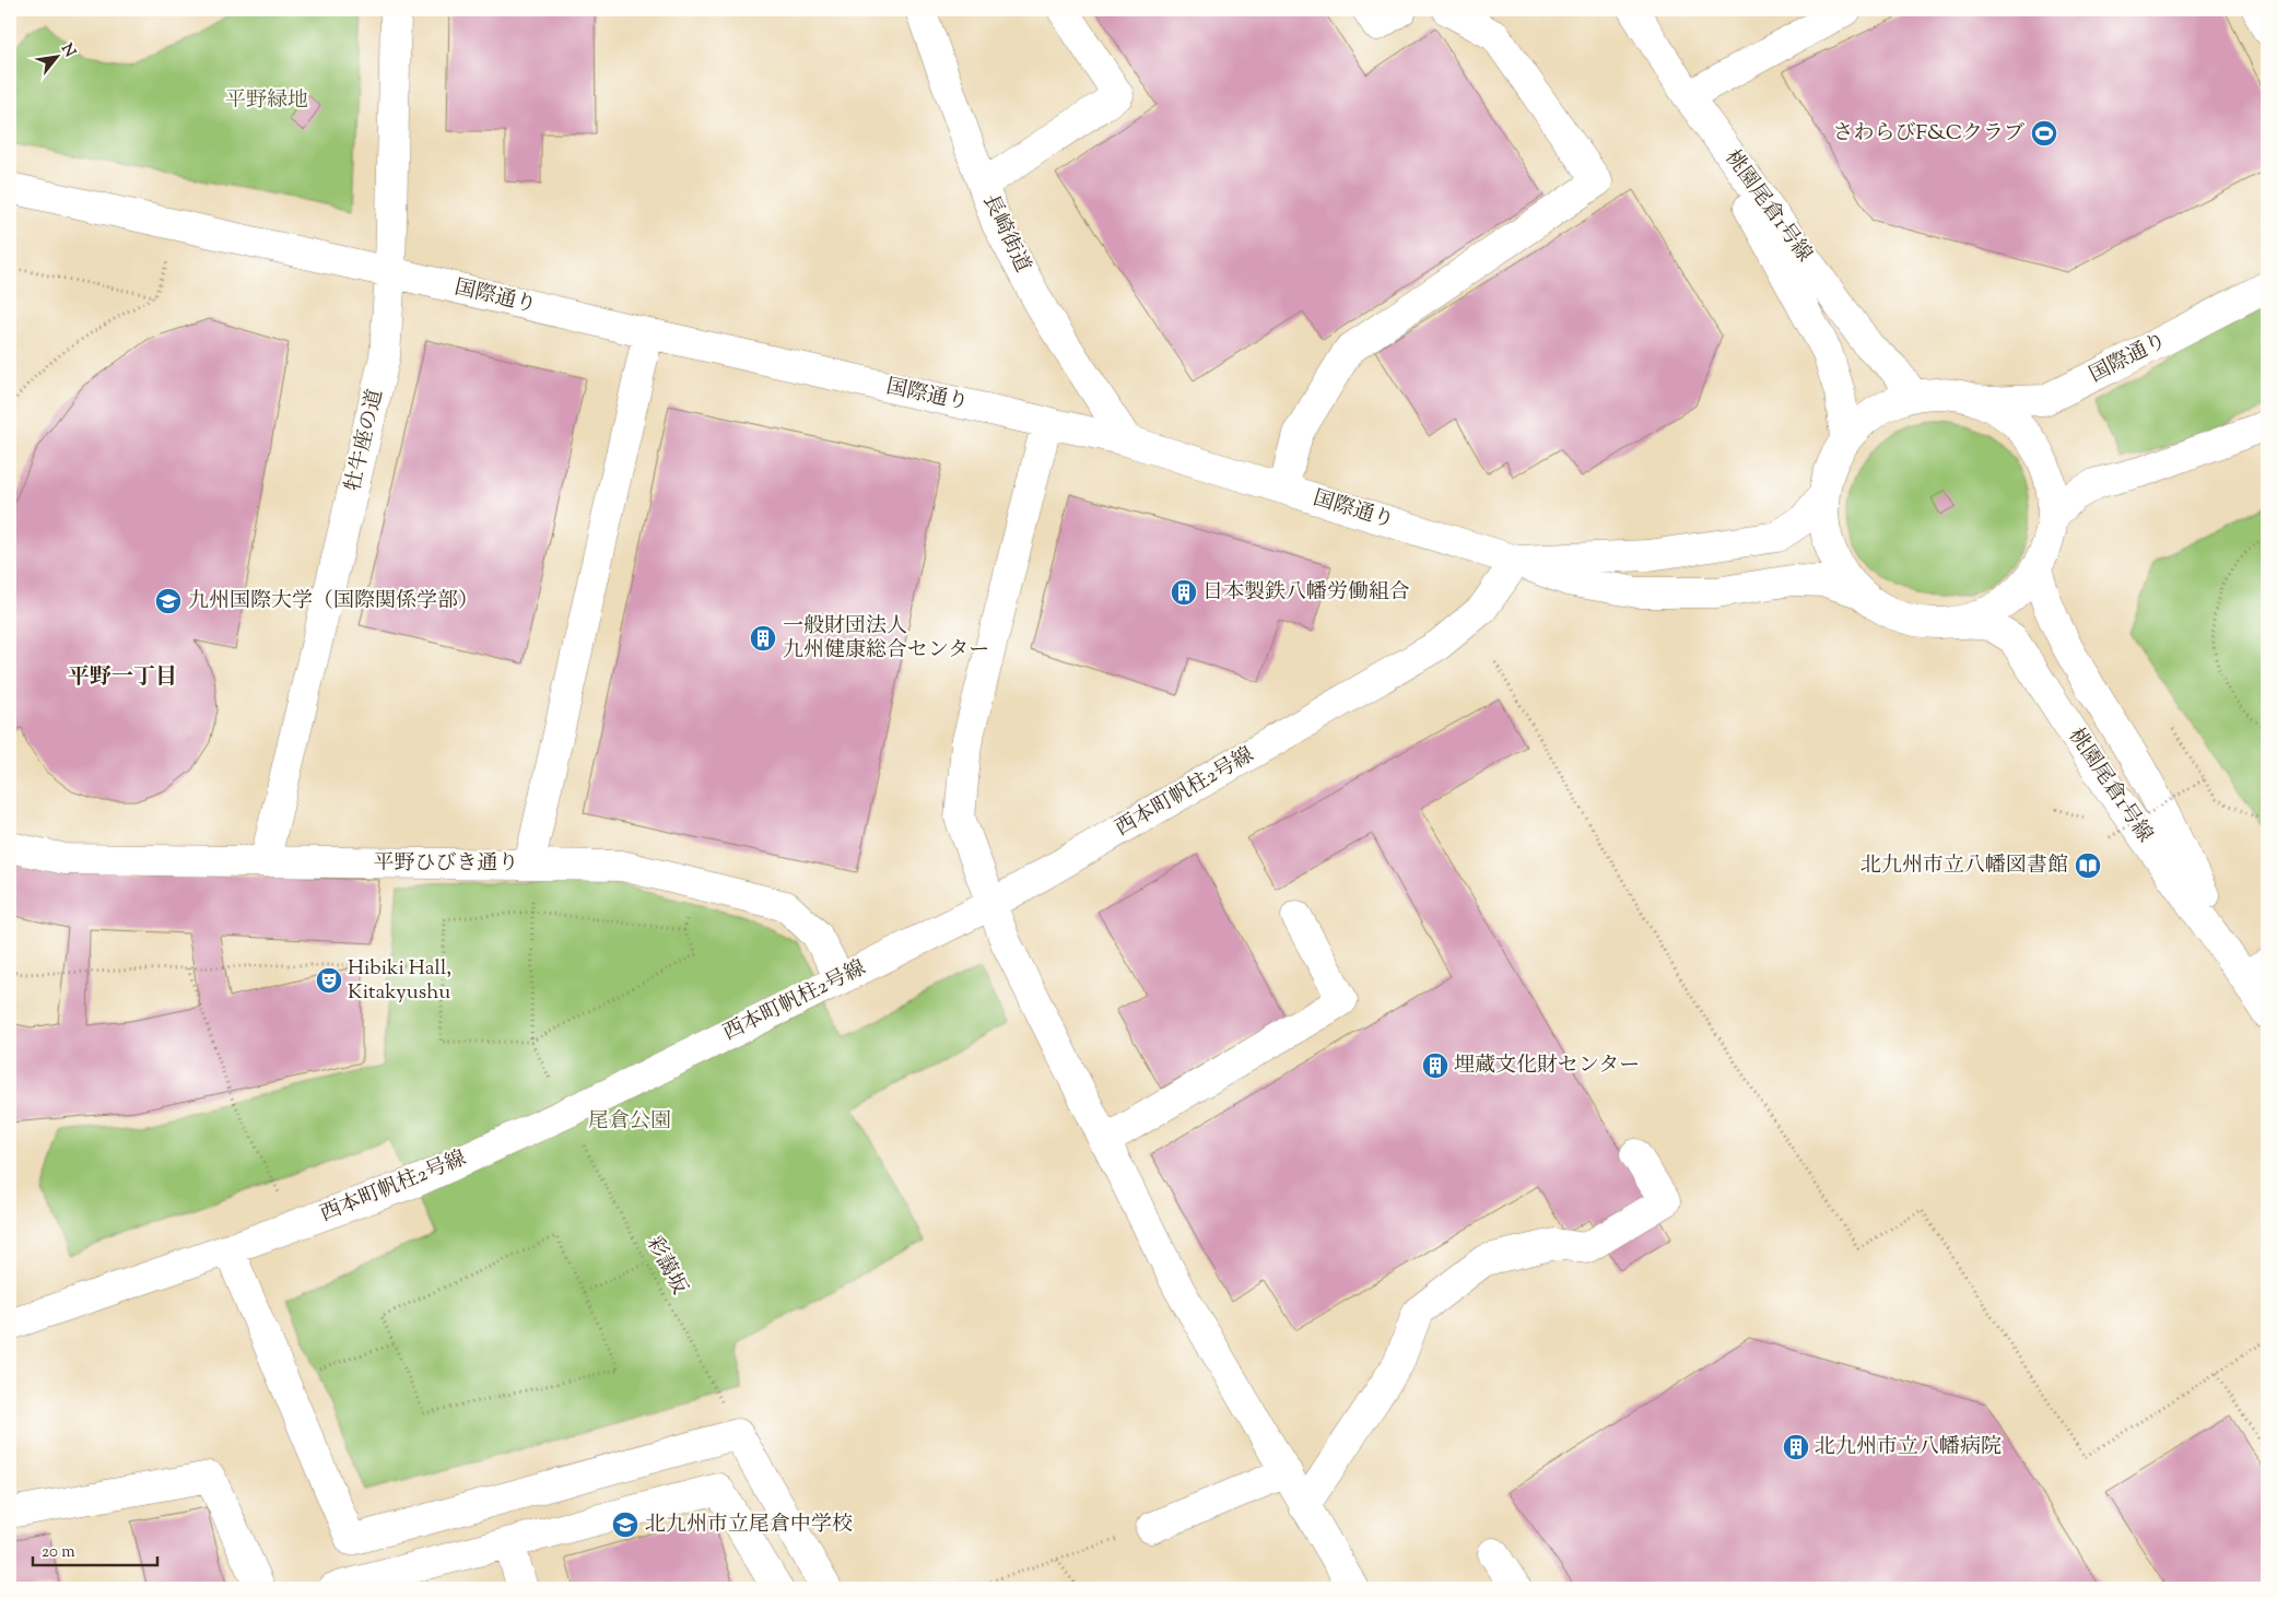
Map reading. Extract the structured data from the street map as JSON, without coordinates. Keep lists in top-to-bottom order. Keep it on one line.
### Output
{"streets":{"street":["桃園尾倉1号線","長崎街道","国際通り","牡牛座の道","西本町帆柱2号線","平野ひびき通り"],"path":["彩藹坂"]},"crossings":[["長崎街道","国際通り"],["国際通り","牡牛座の道"],["国際通り","西本町帆柱2号線"],["牡牛座の道","平野ひびき通り"],["西本町帆柱2号線","平野ひびき通り"],["西本町帆柱2号線","彩藹坂"]],"districts":["平野一丁目"],"parks":["平野緑地","尾倉公園"],"places":{"sports":["さわらびF&Cクラブ"],"building":["日本製鉄八幡労働組合","一般財団法人 九州健康総合センター","埋蔵文化財センター","北九州市立八幡病院"],"school or university":["九州国際大学（国際関係学部）","北九州市立尾倉中学校"],"library":["北九州市立八幡図書館"],"theatre":["Hibiki Hall, Kitakyushu"]},"scale_bar":"20 m","north":"top right"}
